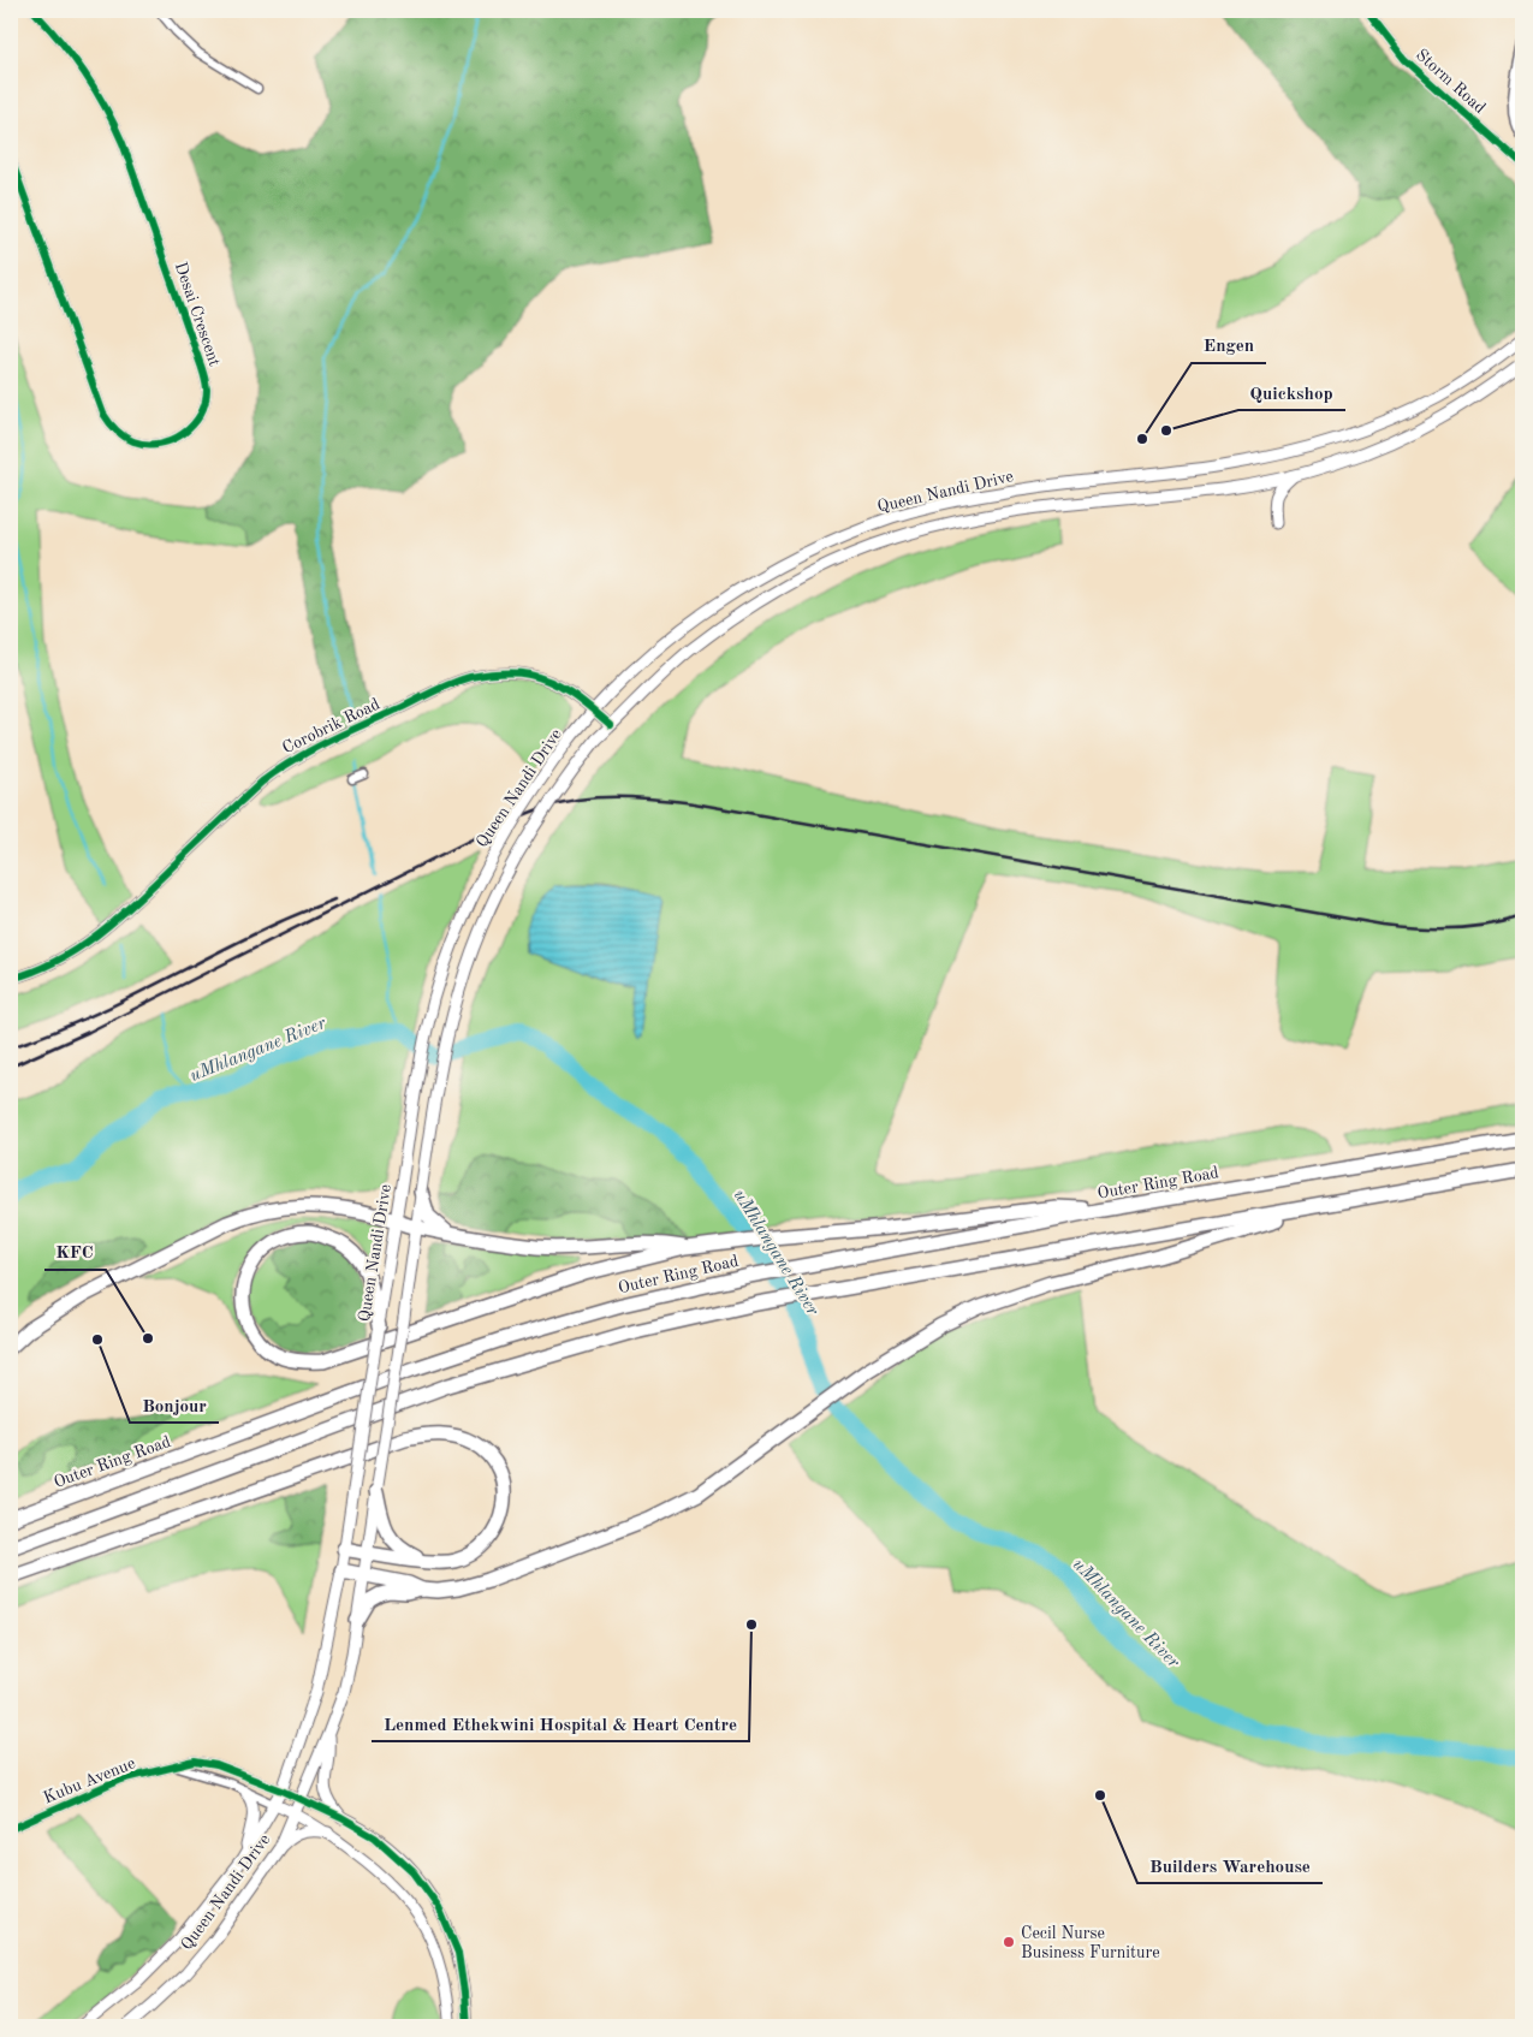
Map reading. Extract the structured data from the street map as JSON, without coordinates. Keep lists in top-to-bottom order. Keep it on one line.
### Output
{"streets":{"highway":["Outer Ring Road"],"main road":["Queen Nandi Drive"],"street":["Storm Road","Desai Crescent","Corobrik Road","Kubu Avenue"]},"crossings":[["Queen Nandi Drive","Corobrik Road"],["Queen Nandi Drive","Kubu Avenue"]],"water":["uMhlangane River"],"places":["Quickshop","Engen","KFC","Bonjour","Lenmed Ethekwini Hospital & Heart Centre","Builders Warehouse","Cecil Nurse Business Furniture"]}
